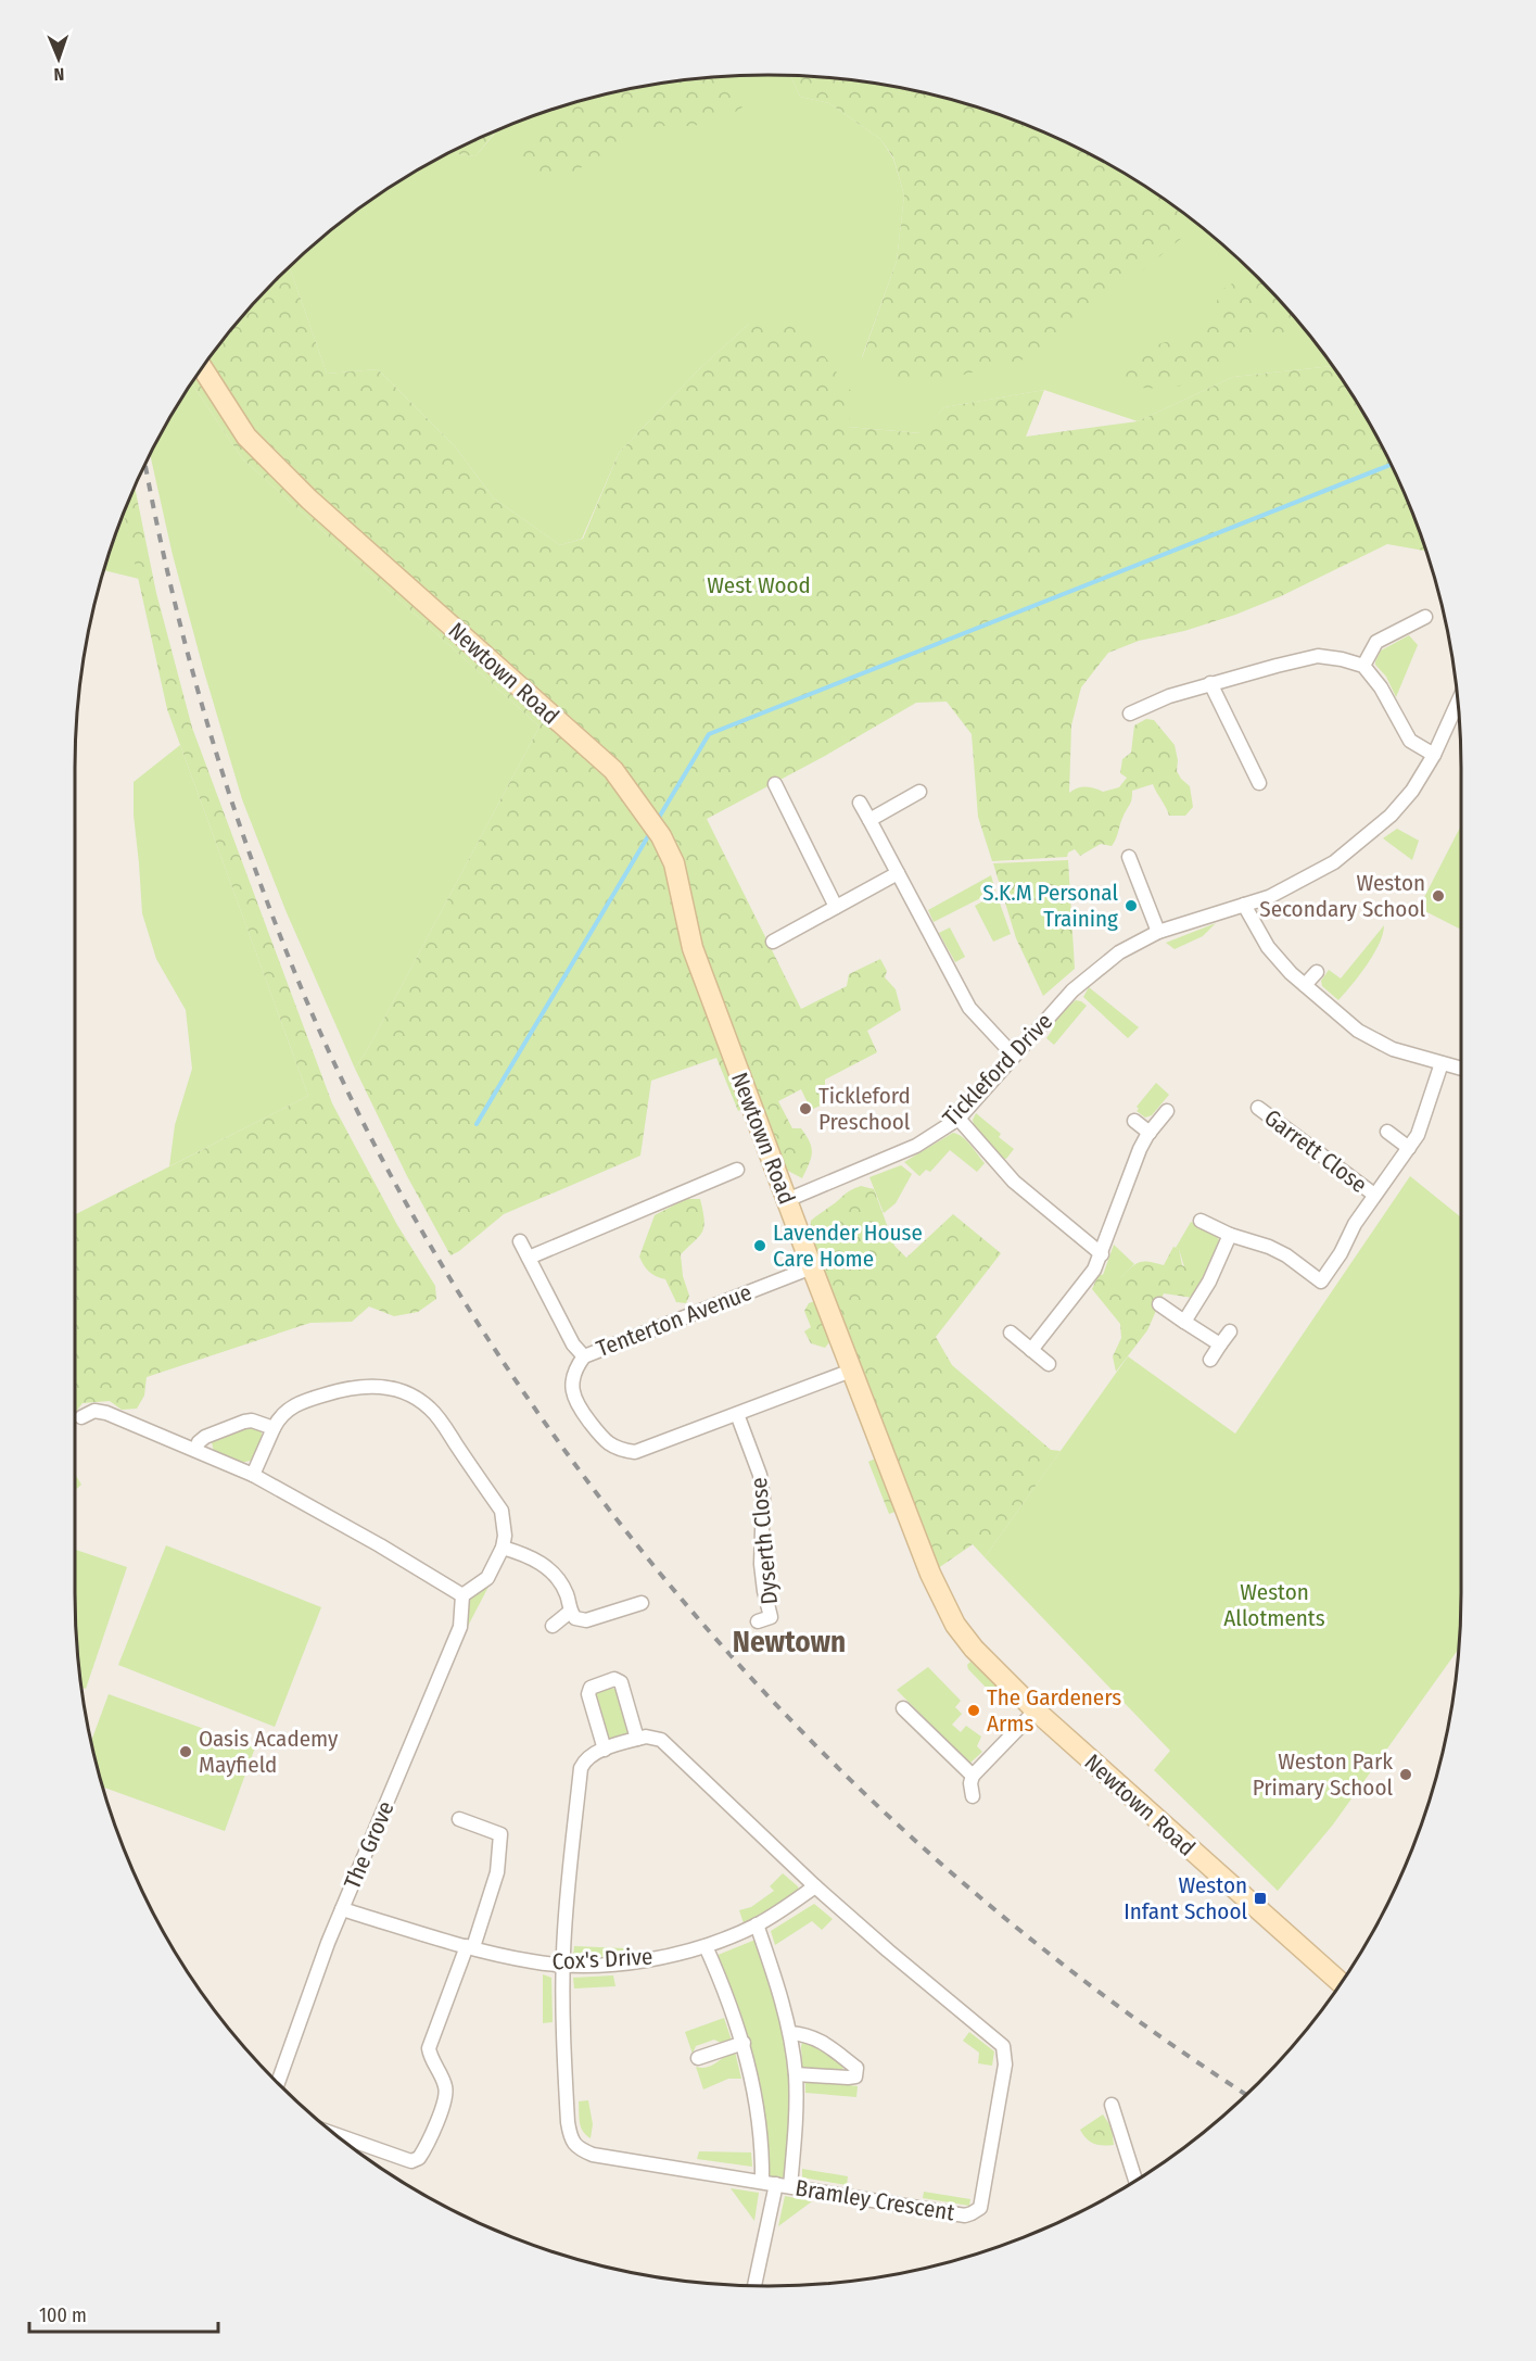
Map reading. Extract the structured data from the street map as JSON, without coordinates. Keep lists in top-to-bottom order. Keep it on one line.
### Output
{"streets":{"street":["Newtown Road","Tickleford Drive","Garrett Close","Tenterton Avenue","Dyserth Close","The Grove","Cox's Drive","Bramley Crescent"]},"crossings":[["Newtown Road","Tickleford Drive"],["Newtown Road","Tenterton Avenue"],["Tenterton Avenue","Dyserth Close"],["The Grove","Cox's Drive"],["Cox's Drive","Bramley Crescent"]],"districts":["Newtown"],"parks":["West Wood","Weston Allotments"],"places":{"other":["Weston Secondary School","S.K.M Personal Training","Tickleford Preschool","Lavender House Care Home","The Gardeners Arms","Oasis Academy Mayfield","Weston Park Primary School"],"transit":["Weston Infant School"]},"scale_bar":"100 m","north":"bottom"}
